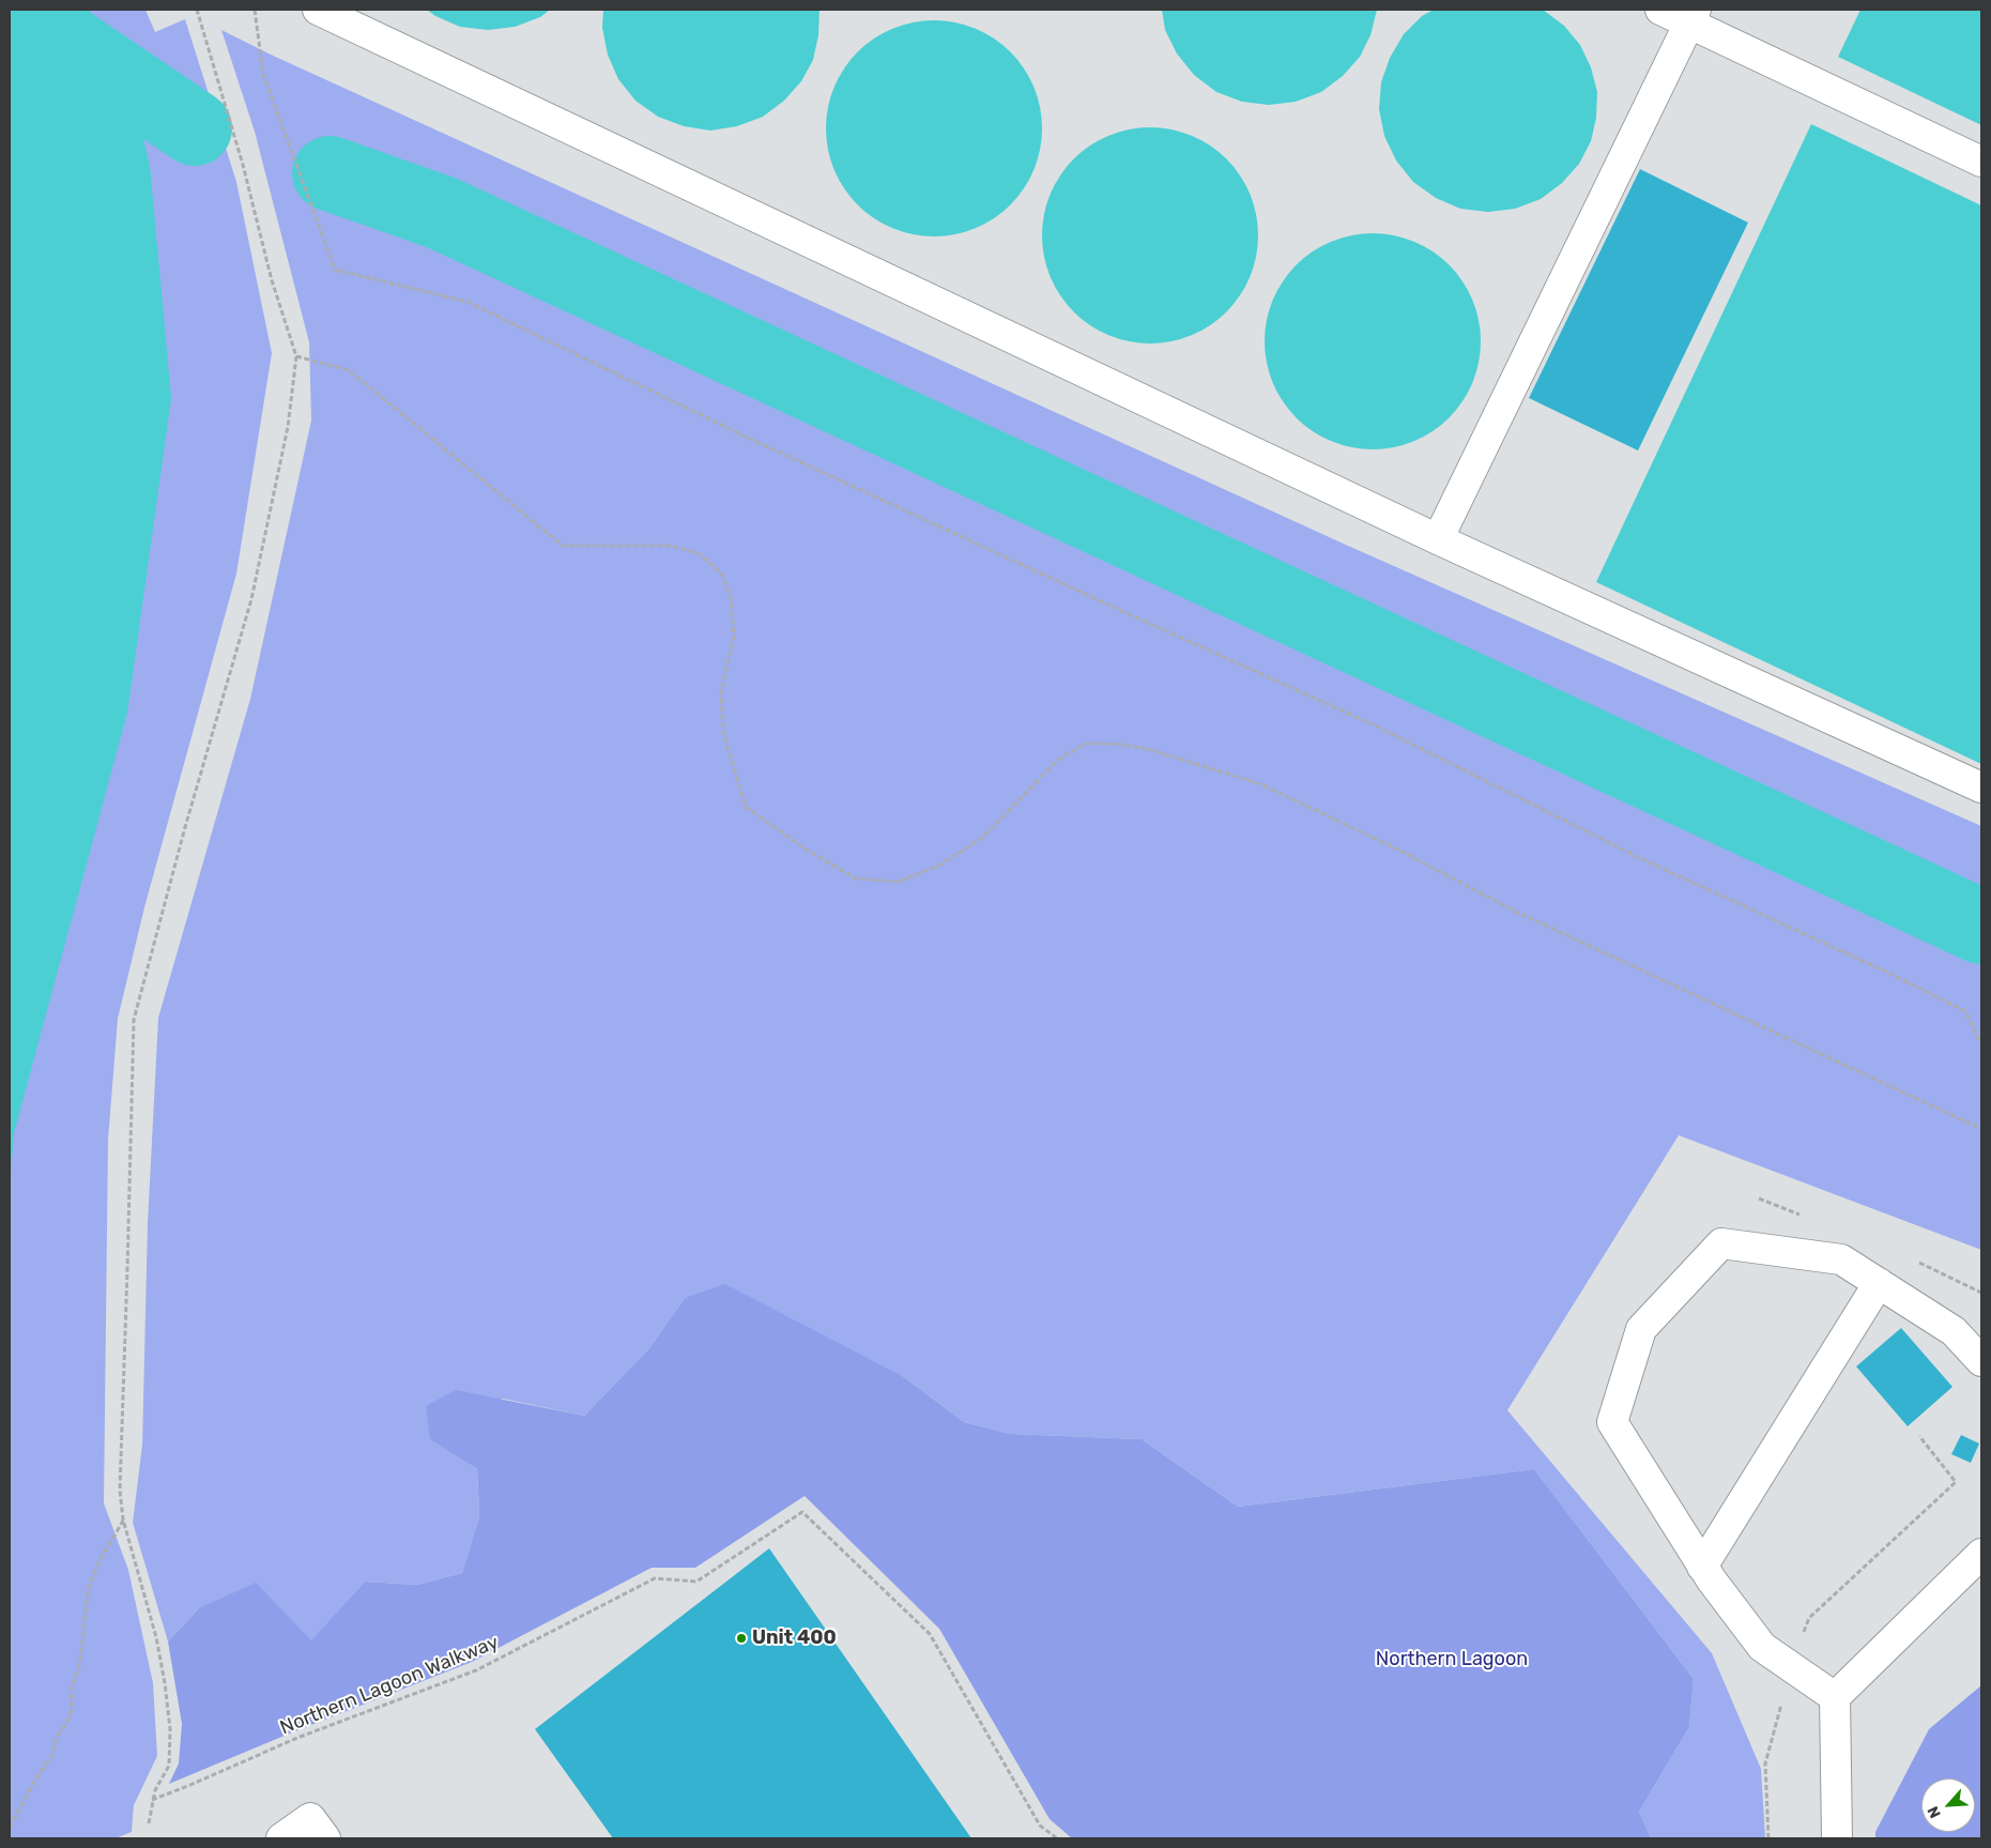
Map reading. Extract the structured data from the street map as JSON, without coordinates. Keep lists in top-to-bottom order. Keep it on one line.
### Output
{"streets":{"path":["Northern Lagoon Walkway"]},"parks":["Northern Lagoon"],"places":["Unit 400"],"north":"bottom left"}
